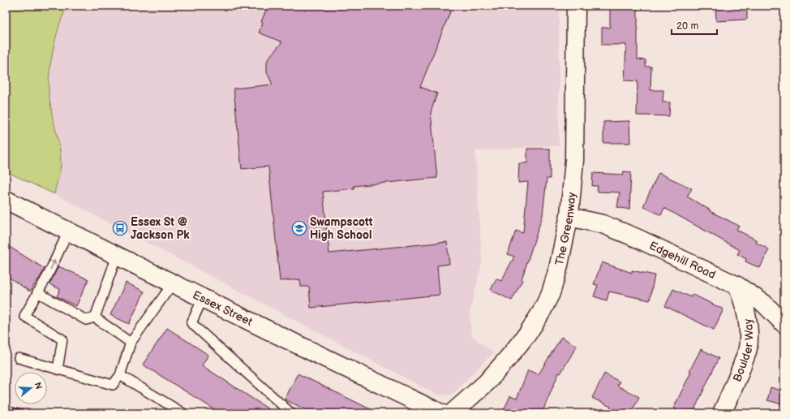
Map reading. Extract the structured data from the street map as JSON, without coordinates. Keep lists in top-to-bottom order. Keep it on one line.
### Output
{"streets":{"street":["The Greenway","Edgehill Road","Essex Street","Boulder Way"]},"crossings":[["The Greenway","Edgehill Road"],["Edgehill Road","Boulder Way"]],"places":{"bus stop":["Essex St @ Jackson Pk"],"school or university":["Swampscott High School"]},"scale_bar":"20 m","north":"right"}
